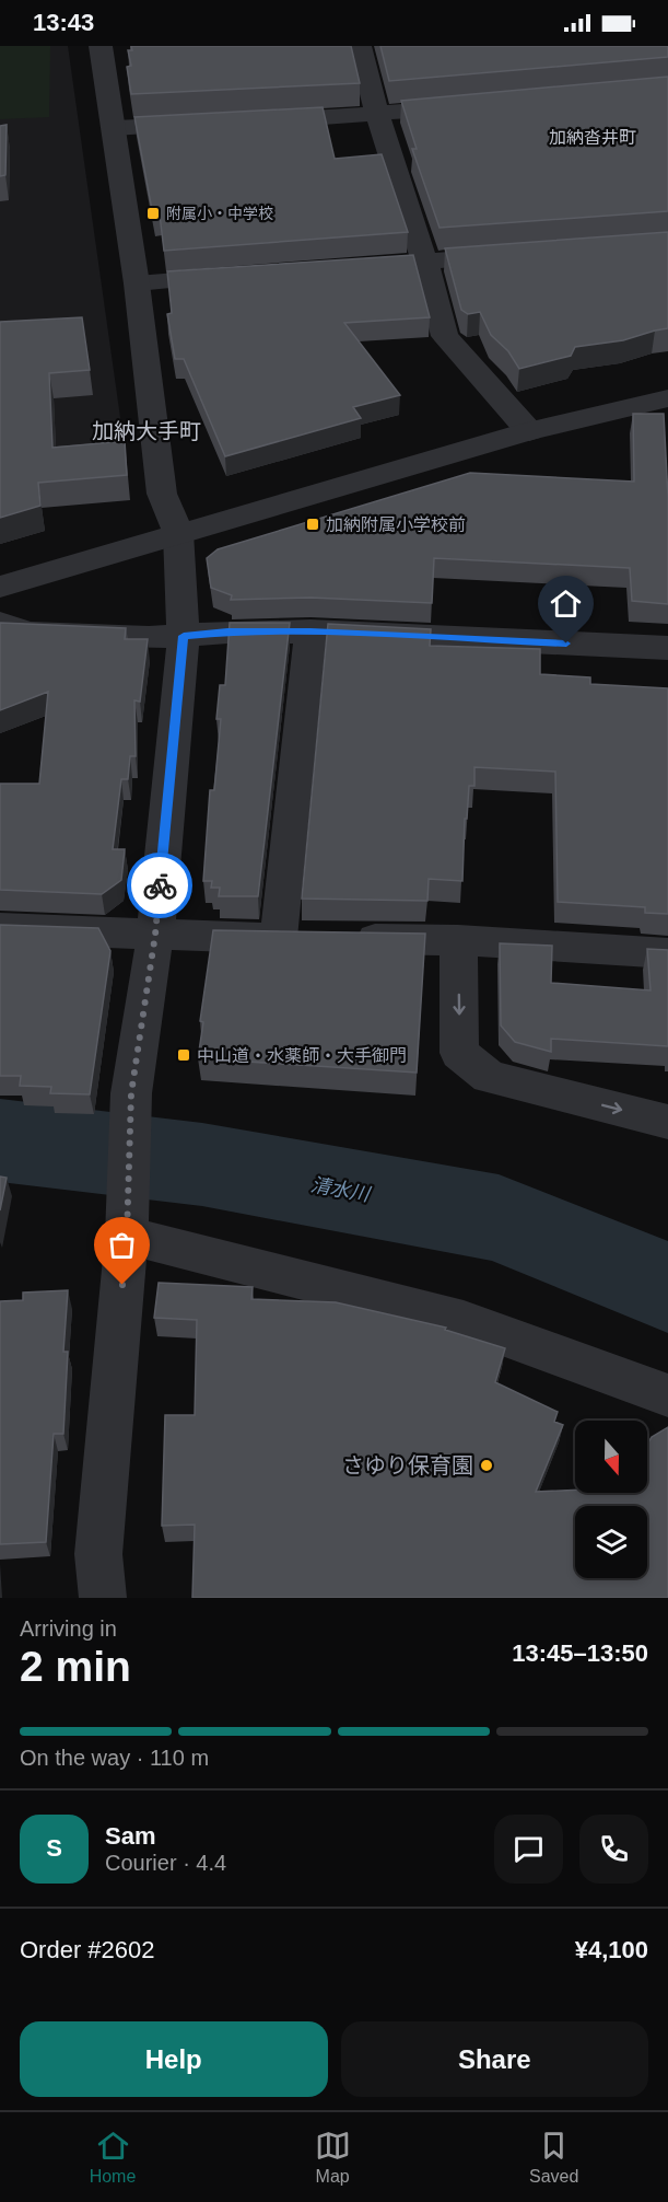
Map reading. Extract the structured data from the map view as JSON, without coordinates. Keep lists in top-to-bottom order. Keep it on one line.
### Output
{"districts":["加納沓井町","加納大手町"],"water":["清水川"],"places":{"transit":["附属小・中学校","加納附属小学校前","中山道・水薬師・大手御門"],"other":["さゆり保育園"]},"north":"bottom","page":{"status":"13:43","heading":["2 min","Arriving in","13:45–13:50"],"panel":["Sam","Courier · 4.4","Order #2602","¥4,100"],"bar":"On the way · 110 m","round":"S","buttons":["Help","Share"],"tabs":["Home","Map","Saved"]}}
